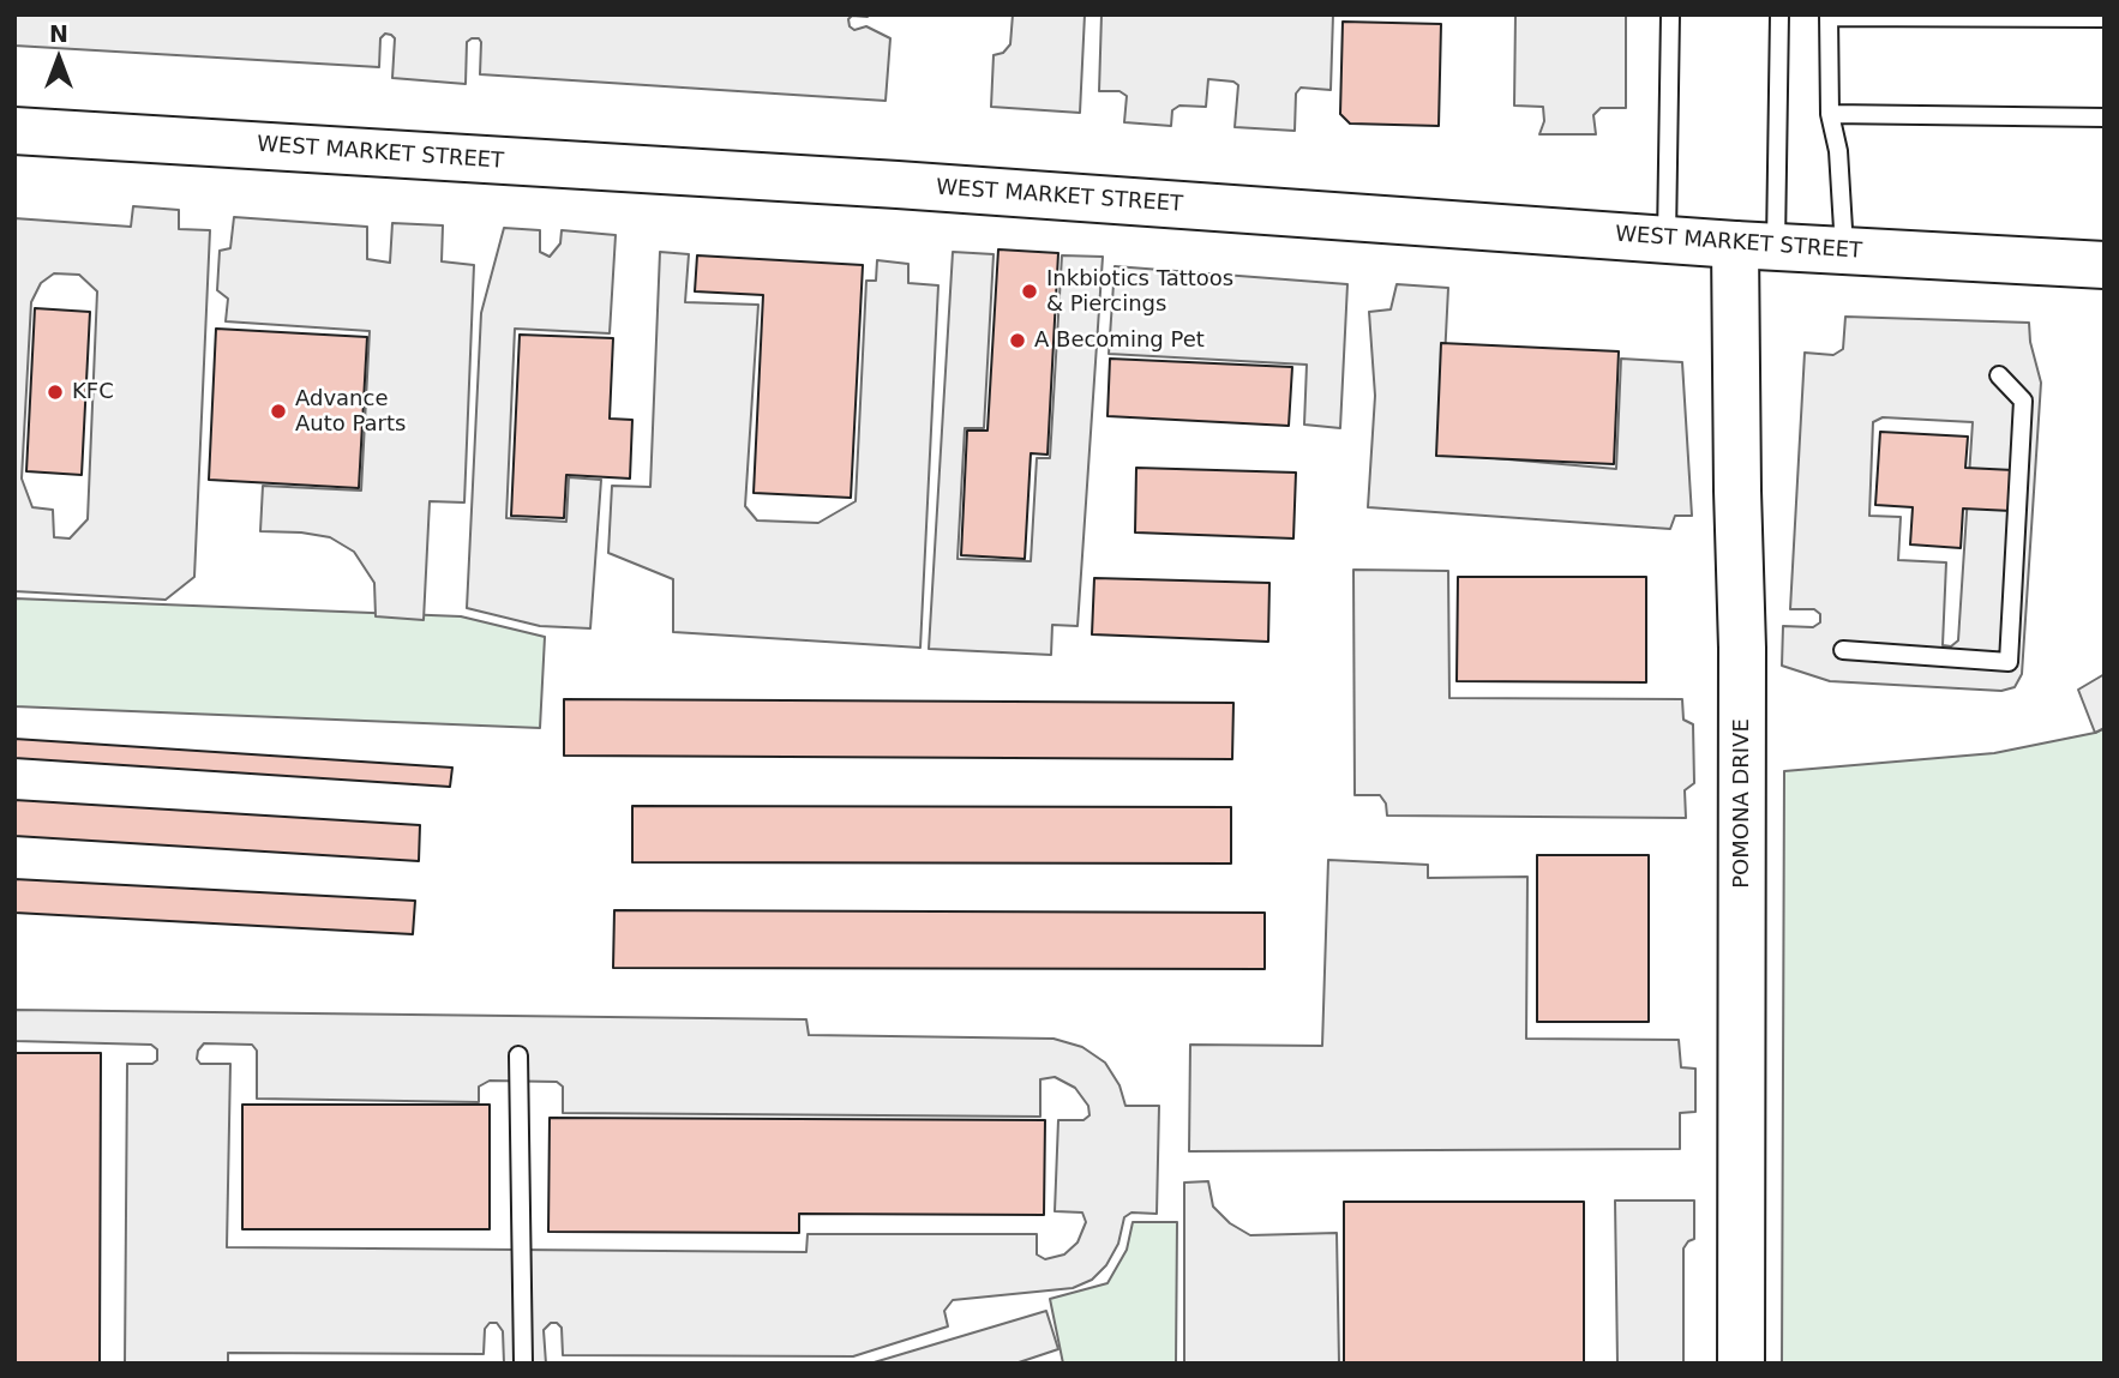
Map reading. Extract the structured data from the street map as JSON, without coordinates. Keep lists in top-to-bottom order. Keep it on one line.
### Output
{"streets":{"main road":["WEST MARKET STREET","POMONA DRIVE"]},"crossings":[["WEST MARKET STREET","POMONA DRIVE"]],"places":["Inkbiotics Tattoos & Piercings","A Becoming Pet","KFC","Advance Auto Parts"],"north":"top"}
